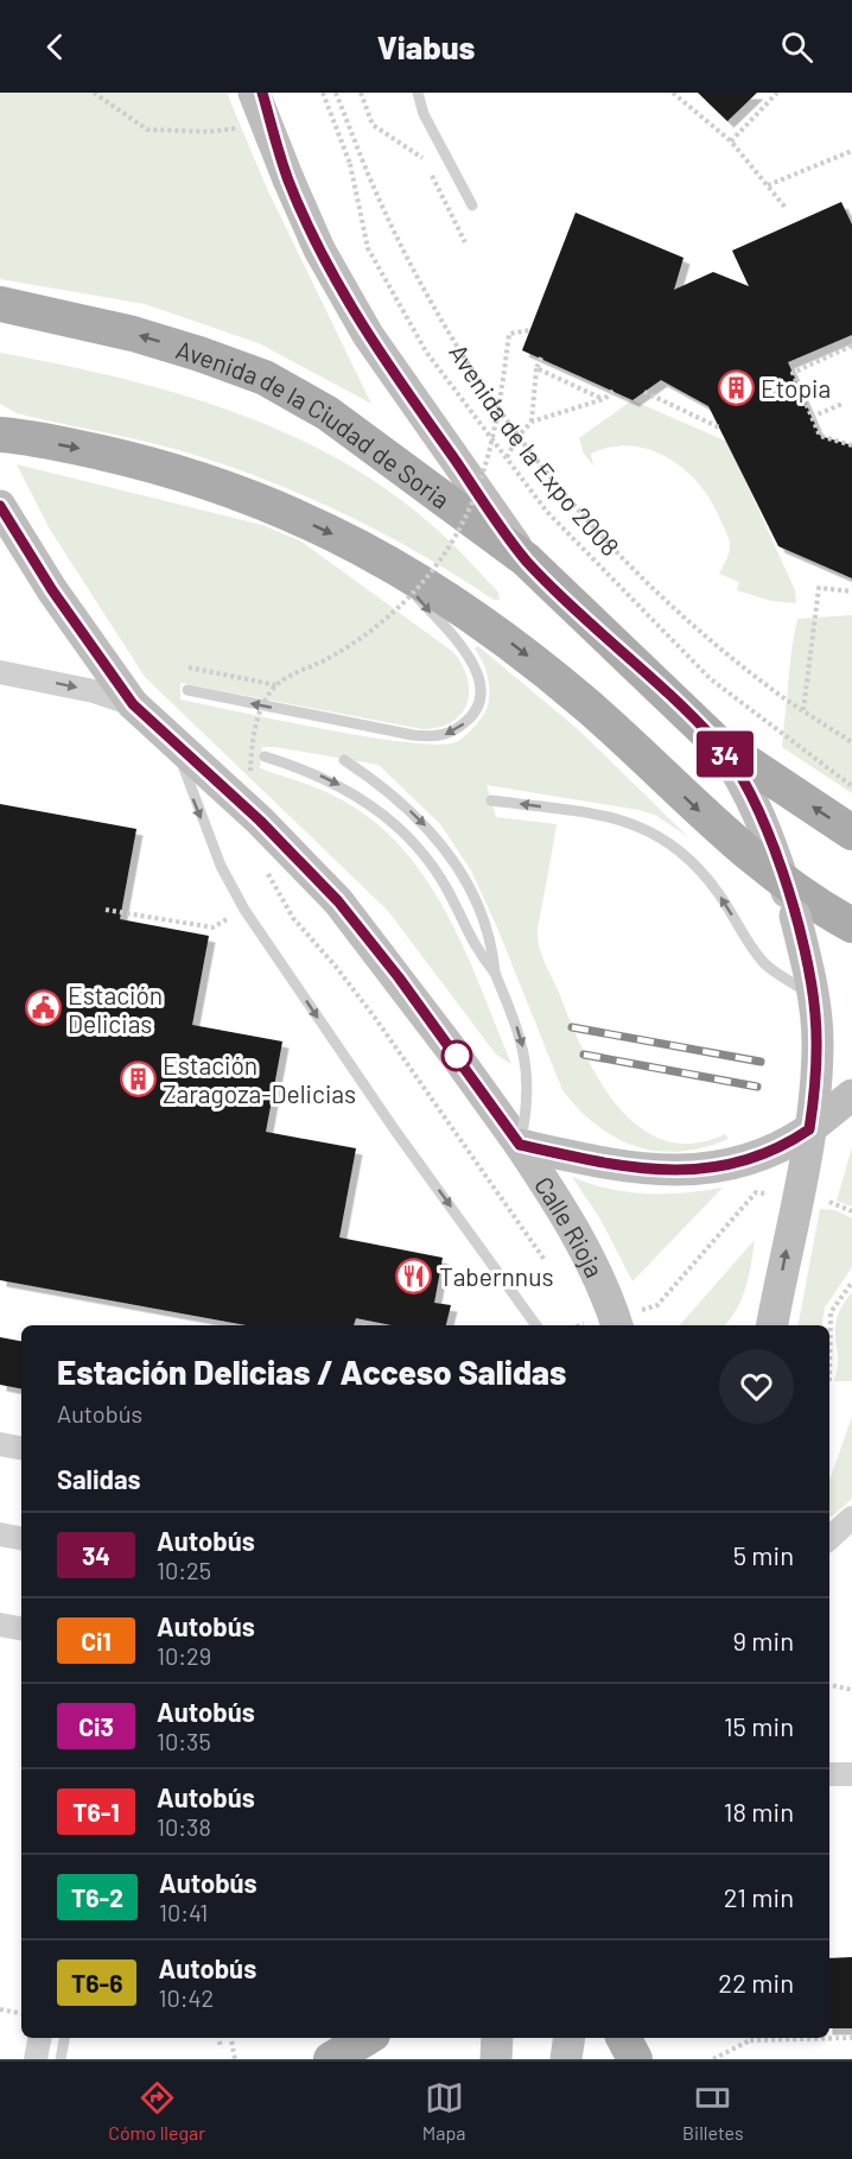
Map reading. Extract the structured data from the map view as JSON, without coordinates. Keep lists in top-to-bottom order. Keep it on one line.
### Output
{"streets":{"main road":["Avenida de la Ciudad de Soria","Calle Rioja"],"path":["Avenida de la Expo 2008"]},"places":{"building":["Etopia","Estación Zaragoza-Delicias"],"public building":["Estación Delicias"],"restaurant":["Tabernnus"]},"lines":["bus line 34"],"page":{"header":"Viabus","on_map":"34","heading":[["Estación Delicias / Acceso Salidas","Autobús"],"Salidas"],"list":[{"mark":"34","name":"Autobús","note":"10:25","value":"5 min"},{"mark":"Ci1","name":"Autobús","note":"10:29","value":"9 min"},{"mark":"Ci3","name":"Autobús","note":"10:35","value":"15 min"},{"mark":"T6-1","name":"Autobús","note":"10:38","value":"18 min"},{"mark":"T6-2","name":"Autobús","note":"10:41","value":"21 min"},{"mark":"T6-6","name":"Autobús","note":"10:42","value":"22 min"}],"tabs":["Cómo llegar","Mapa","Billetes"]}}
